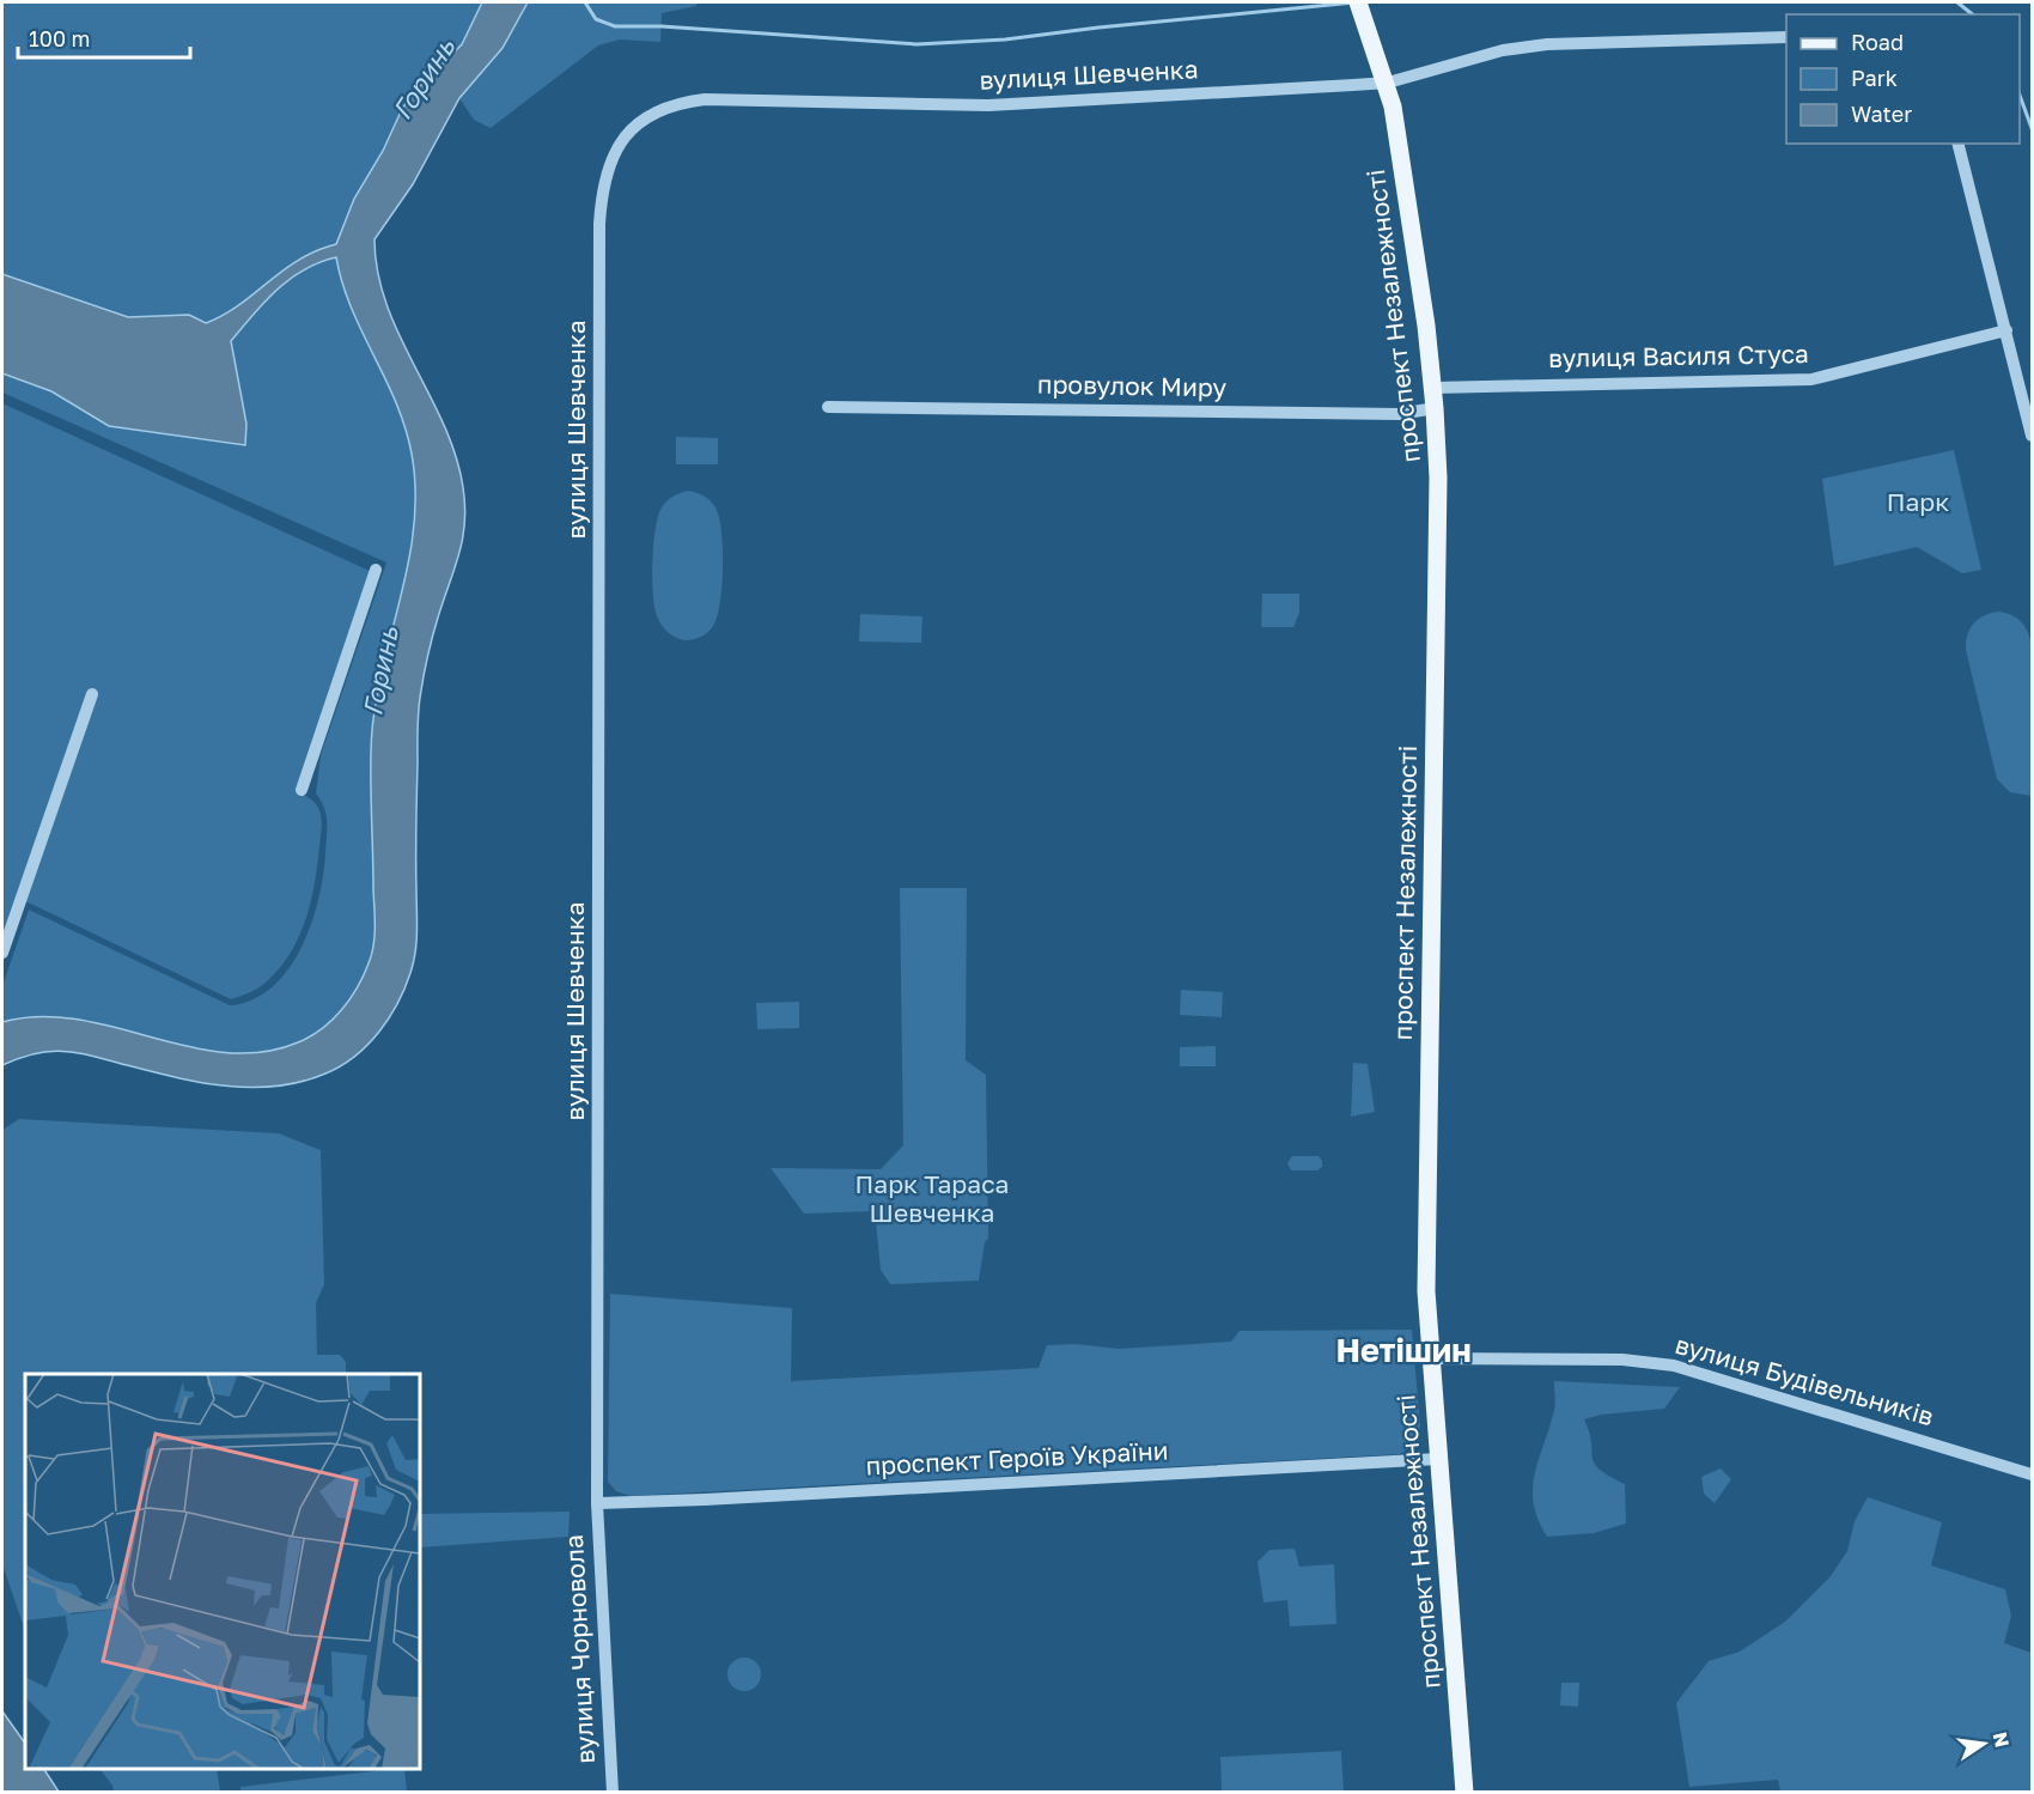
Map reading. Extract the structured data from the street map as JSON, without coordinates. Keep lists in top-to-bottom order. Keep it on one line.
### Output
{"streets":{"main road":["проспект Незалежності"],"street":["вулиця Шевченка","вулиця Василя Стуса","провулок Миру","вулиця Будівельників","проспект Героїв України","вулиця Чорновола"]},"crossings":[["вулиця Шевченка","проспект Незалежності"],["вулиця Шевченка","проспект Героїв України"],["вулиця Шевченка","вулиця Чорновола"],["проспект Незалежності","вулиця Василя Стуса"],["проспект Незалежності","провулок Миру"],["проспект Незалежності","вулиця Будівельників"],["проспект Незалежності","проспект Героїв України"],["проспект Героїв України","вулиця Чорновола"]],"districts":["Нетішин"],"water":["Горинь"],"parks":["Парк","Парк Тараса Шевченка"],"legend":["Road","Park","Water"],"scale_bar":"100 m","north":"right"}
